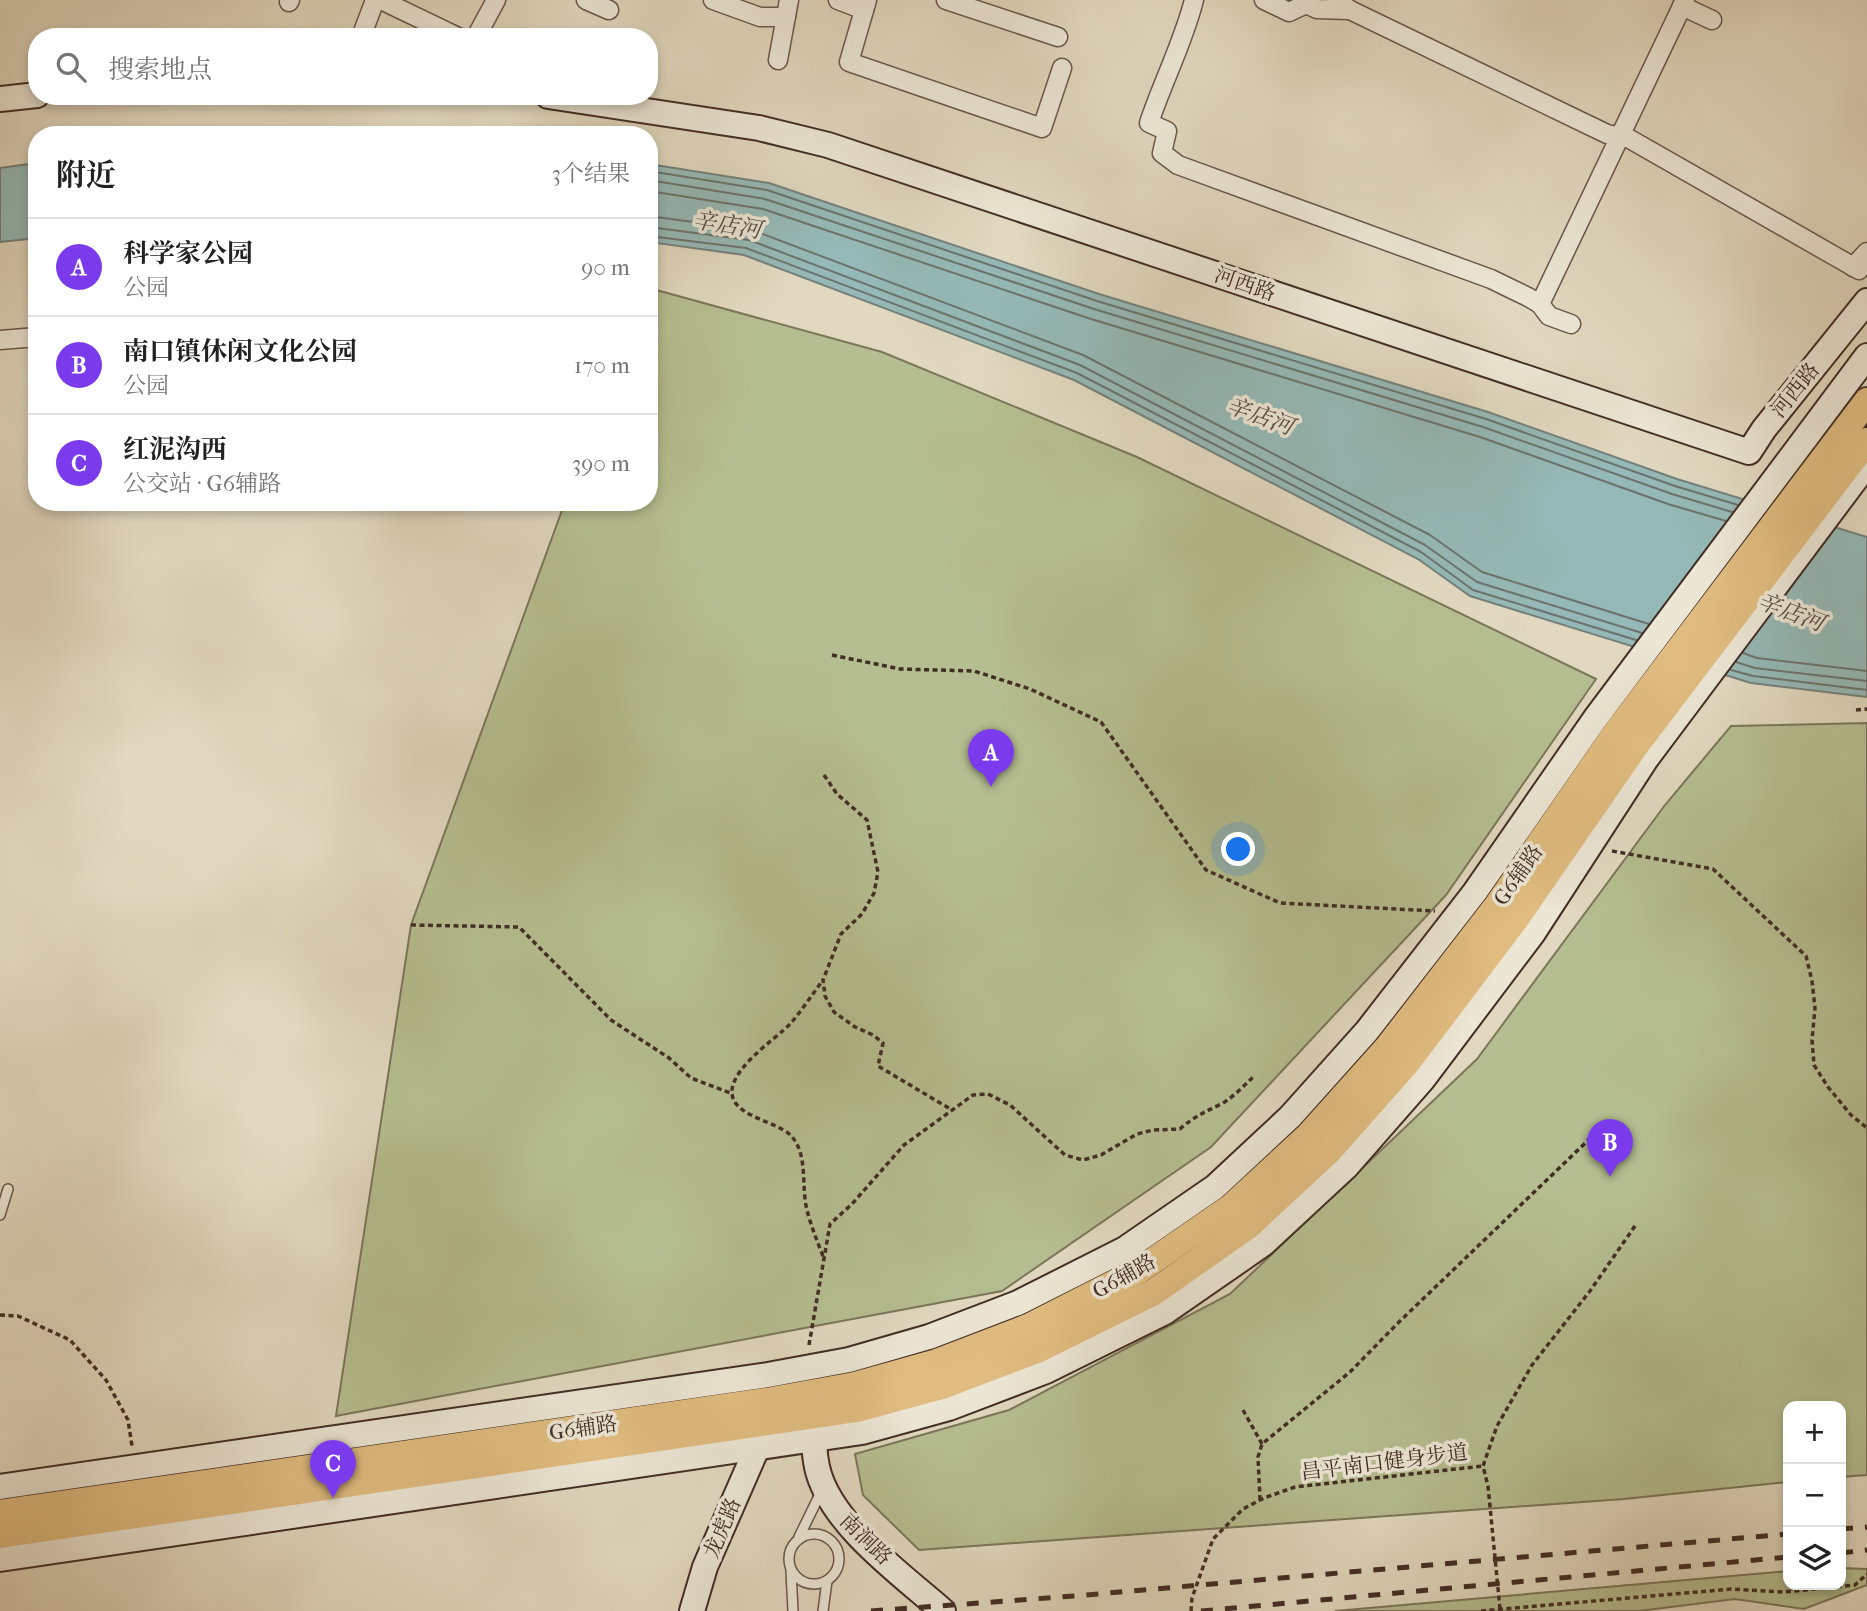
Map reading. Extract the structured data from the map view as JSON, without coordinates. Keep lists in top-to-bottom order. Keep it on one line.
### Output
{"streets":{"main road":["G6辅路"],"street":["河西路","龙虎路","南涧路"],"path":["昌平南口健身步道"]},"crossings":[["G6辅路","龙虎路"],["G6辅路","南涧路"]],"water":["辛店河"],"page":{"search":"搜索地点","heading":["附近","3个结果"],"list":[{"mark":"A","name":"科学家公园","note":"公园","value":"90 m"},{"mark":"B","name":"南口镇休闲文化公园","note":"公园","value":"170 m"},{"mark":"C","name":"红泥沟西","note":"公交站 · G6辅路","value":"390 m"}],"pins":["A","B","C"],"map_buttons":["+","−"]}}
